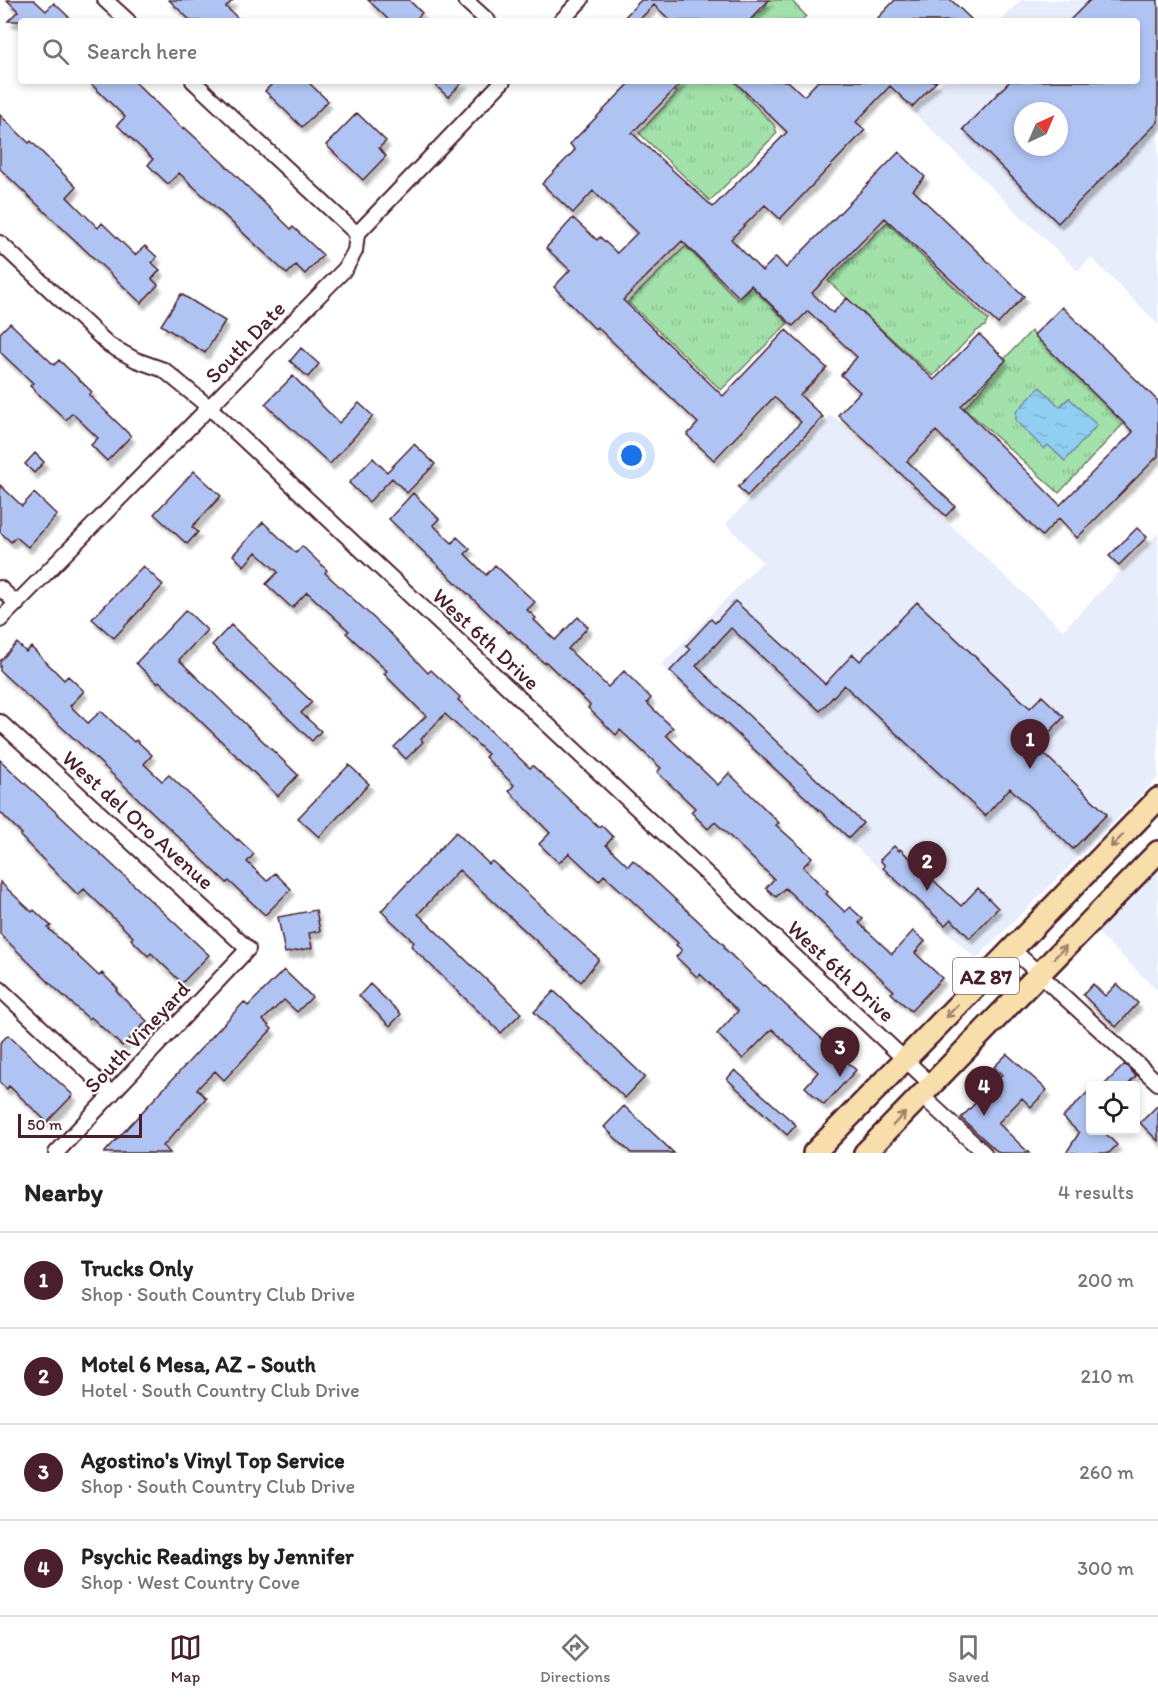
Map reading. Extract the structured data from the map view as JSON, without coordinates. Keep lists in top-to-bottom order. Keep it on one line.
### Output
{"streets":{"main road":["AZ 87"],"street":["South Date","West 6th Drive","West del Oro Avenue","South Vineyard"]},"crossings":[["South Date","West 6th Drive"],["West 6th Drive","AZ 87"],["West del Oro Avenue","South Vineyard"]],"scale_bar":"50 m","north":"top right","page":{"search":"Search here","pins":["1","2","3","4"],"scale":"50 m","heading":["Nearby","4 results"],"list":[{"mark":"1","name":"Trucks Only","note":"Shop · South Country Club Drive","value":"200 m"},{"mark":"2","name":"Motel 6 Mesa, AZ - South","note":"Hotel · South Country Club Drive","value":"210 m"},{"mark":"3","name":"Agostino's Vinyl Top Service","note":"Shop · South Country Club Drive","value":"260 m"},{"mark":"4","name":"Psychic Readings by Jennifer","note":"Shop · West Country Cove","value":"300 m"}],"nav":["Map","Directions","Saved"]}}
